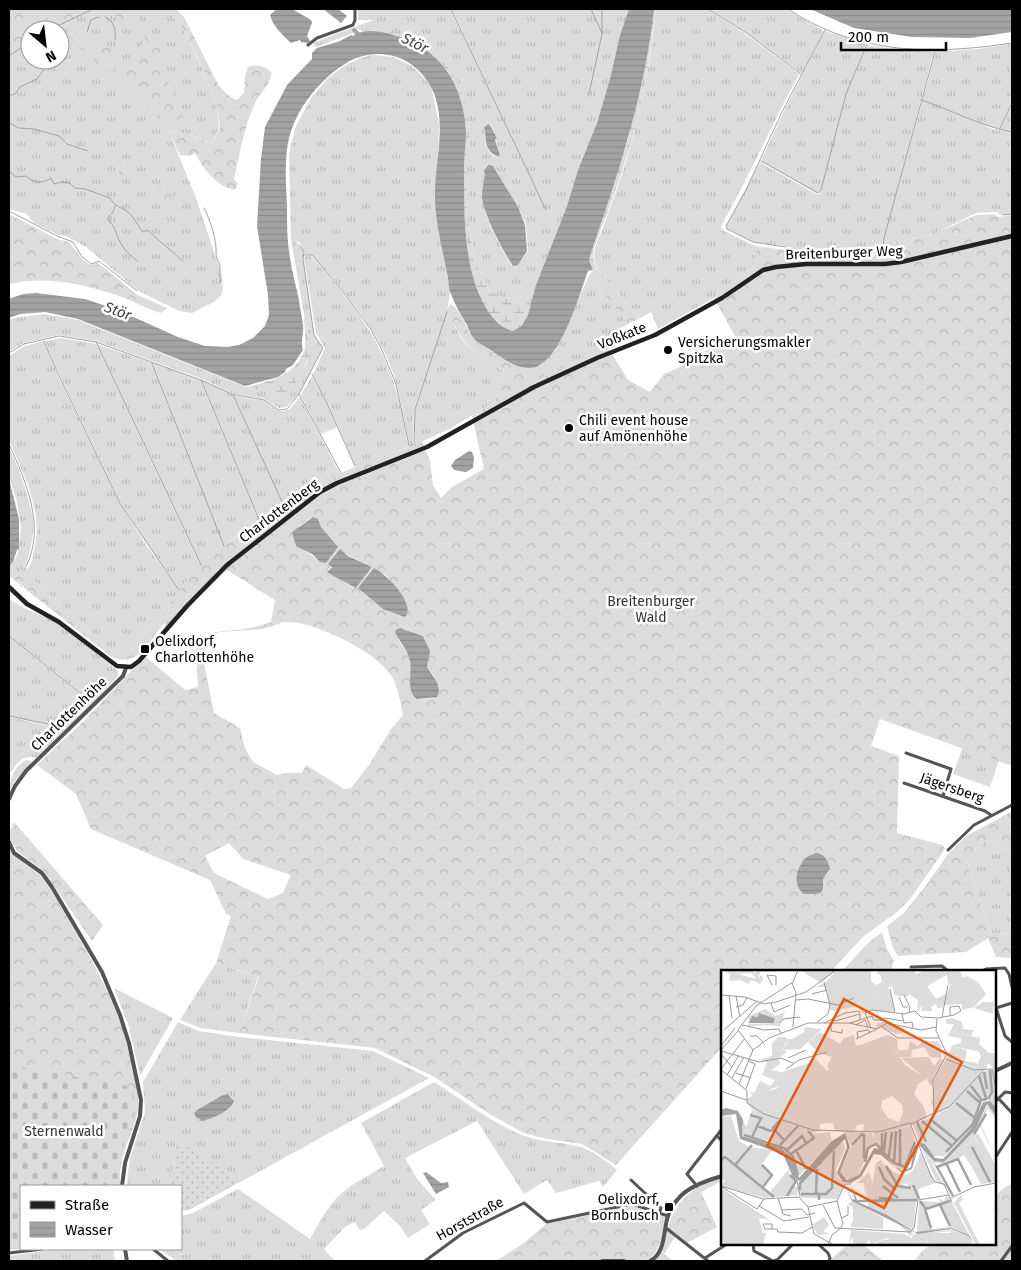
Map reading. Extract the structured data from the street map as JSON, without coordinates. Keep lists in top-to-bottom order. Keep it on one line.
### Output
{"streets":{"main road":["Breitenburger Weg","Voßkate","Charlottenberg"],"street":["Charlottenhöhe","Jägersberg","Horststraße"]},"crossings":[["Breitenburger Weg","Voßkate"],["Voßkate","Charlottenberg"],["Charlottenberg","Charlottenhöhe"]],"water":["Stör"],"parks":["Breitenburger Wald","Sternenwald"],"places":{"other":["Versicherungsmakler Spitzka","Chili event house auf Amönenhöhe"],"transit":["Oelixdorf, Charlottenhöhe","Oelixdorf, Bornbusch"]},"legend":["Straße","Wasser"],"scale_bar":"200 m","north":"bottom right"}
